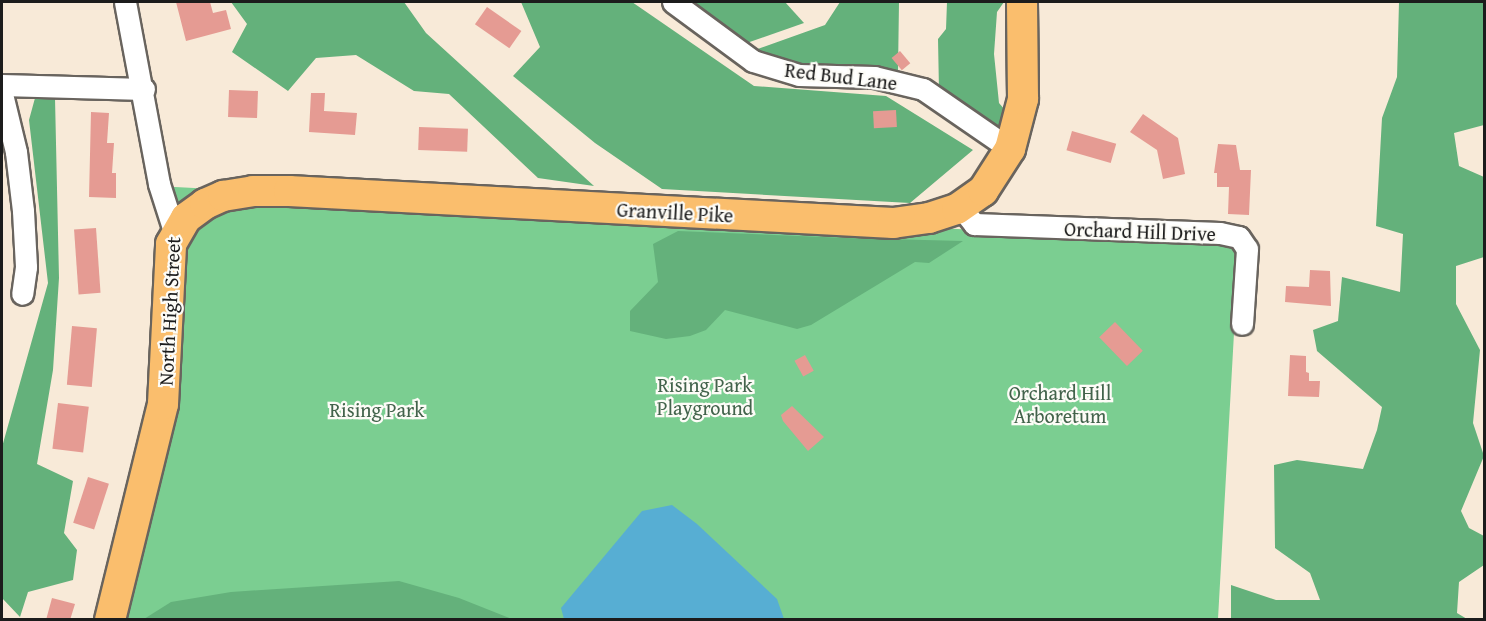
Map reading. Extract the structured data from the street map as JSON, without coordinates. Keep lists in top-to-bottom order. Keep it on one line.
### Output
{"streets":{"highway":["Granville Pike","North High Street"],"street":["Red Bud Lane","Orchard Hill Drive"]},"crossings":[["Red Bud Lane","Granville Pike"],["Granville Pike","Orchard Hill Drive"],["Granville Pike","North High Street"]],"parks":["Rising Park Playground","Orchard Hill Arboretum","Rising Park"]}
